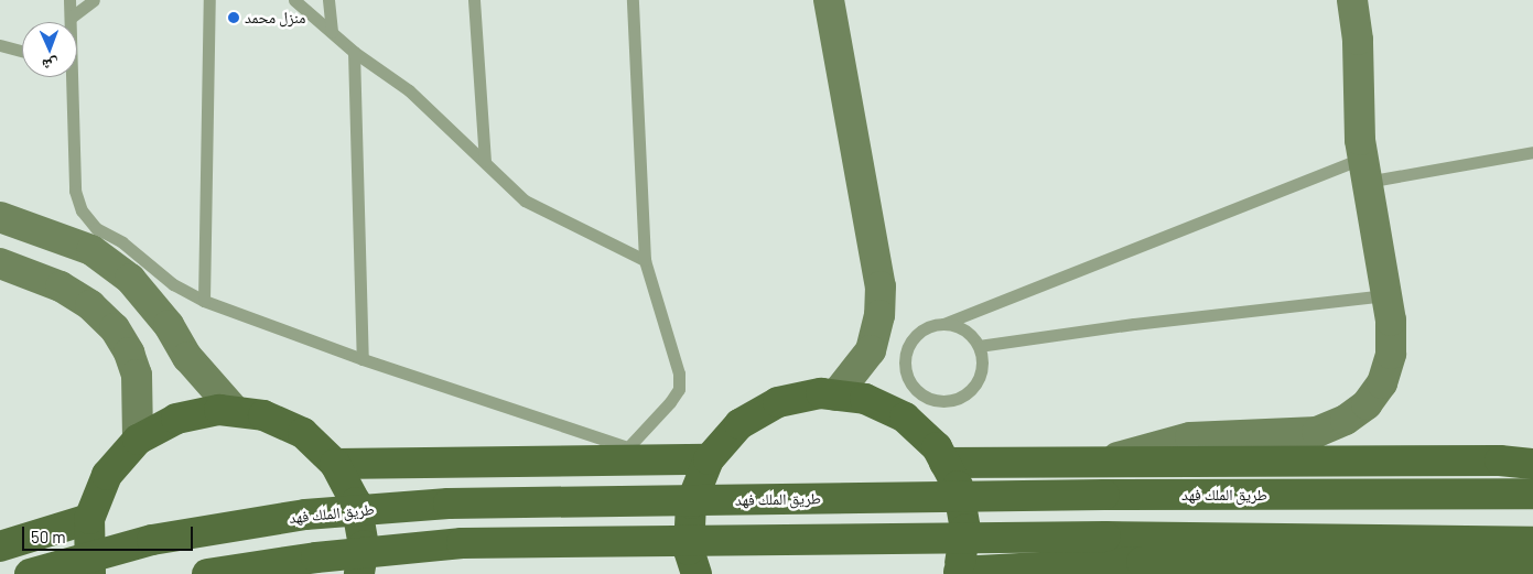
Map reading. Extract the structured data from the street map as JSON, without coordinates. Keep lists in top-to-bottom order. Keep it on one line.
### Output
{"streets":{"main road":["طريق الملك فهد"]},"places":["منزل محمد"],"scale_bar":"50 m","north":"bottom"}
